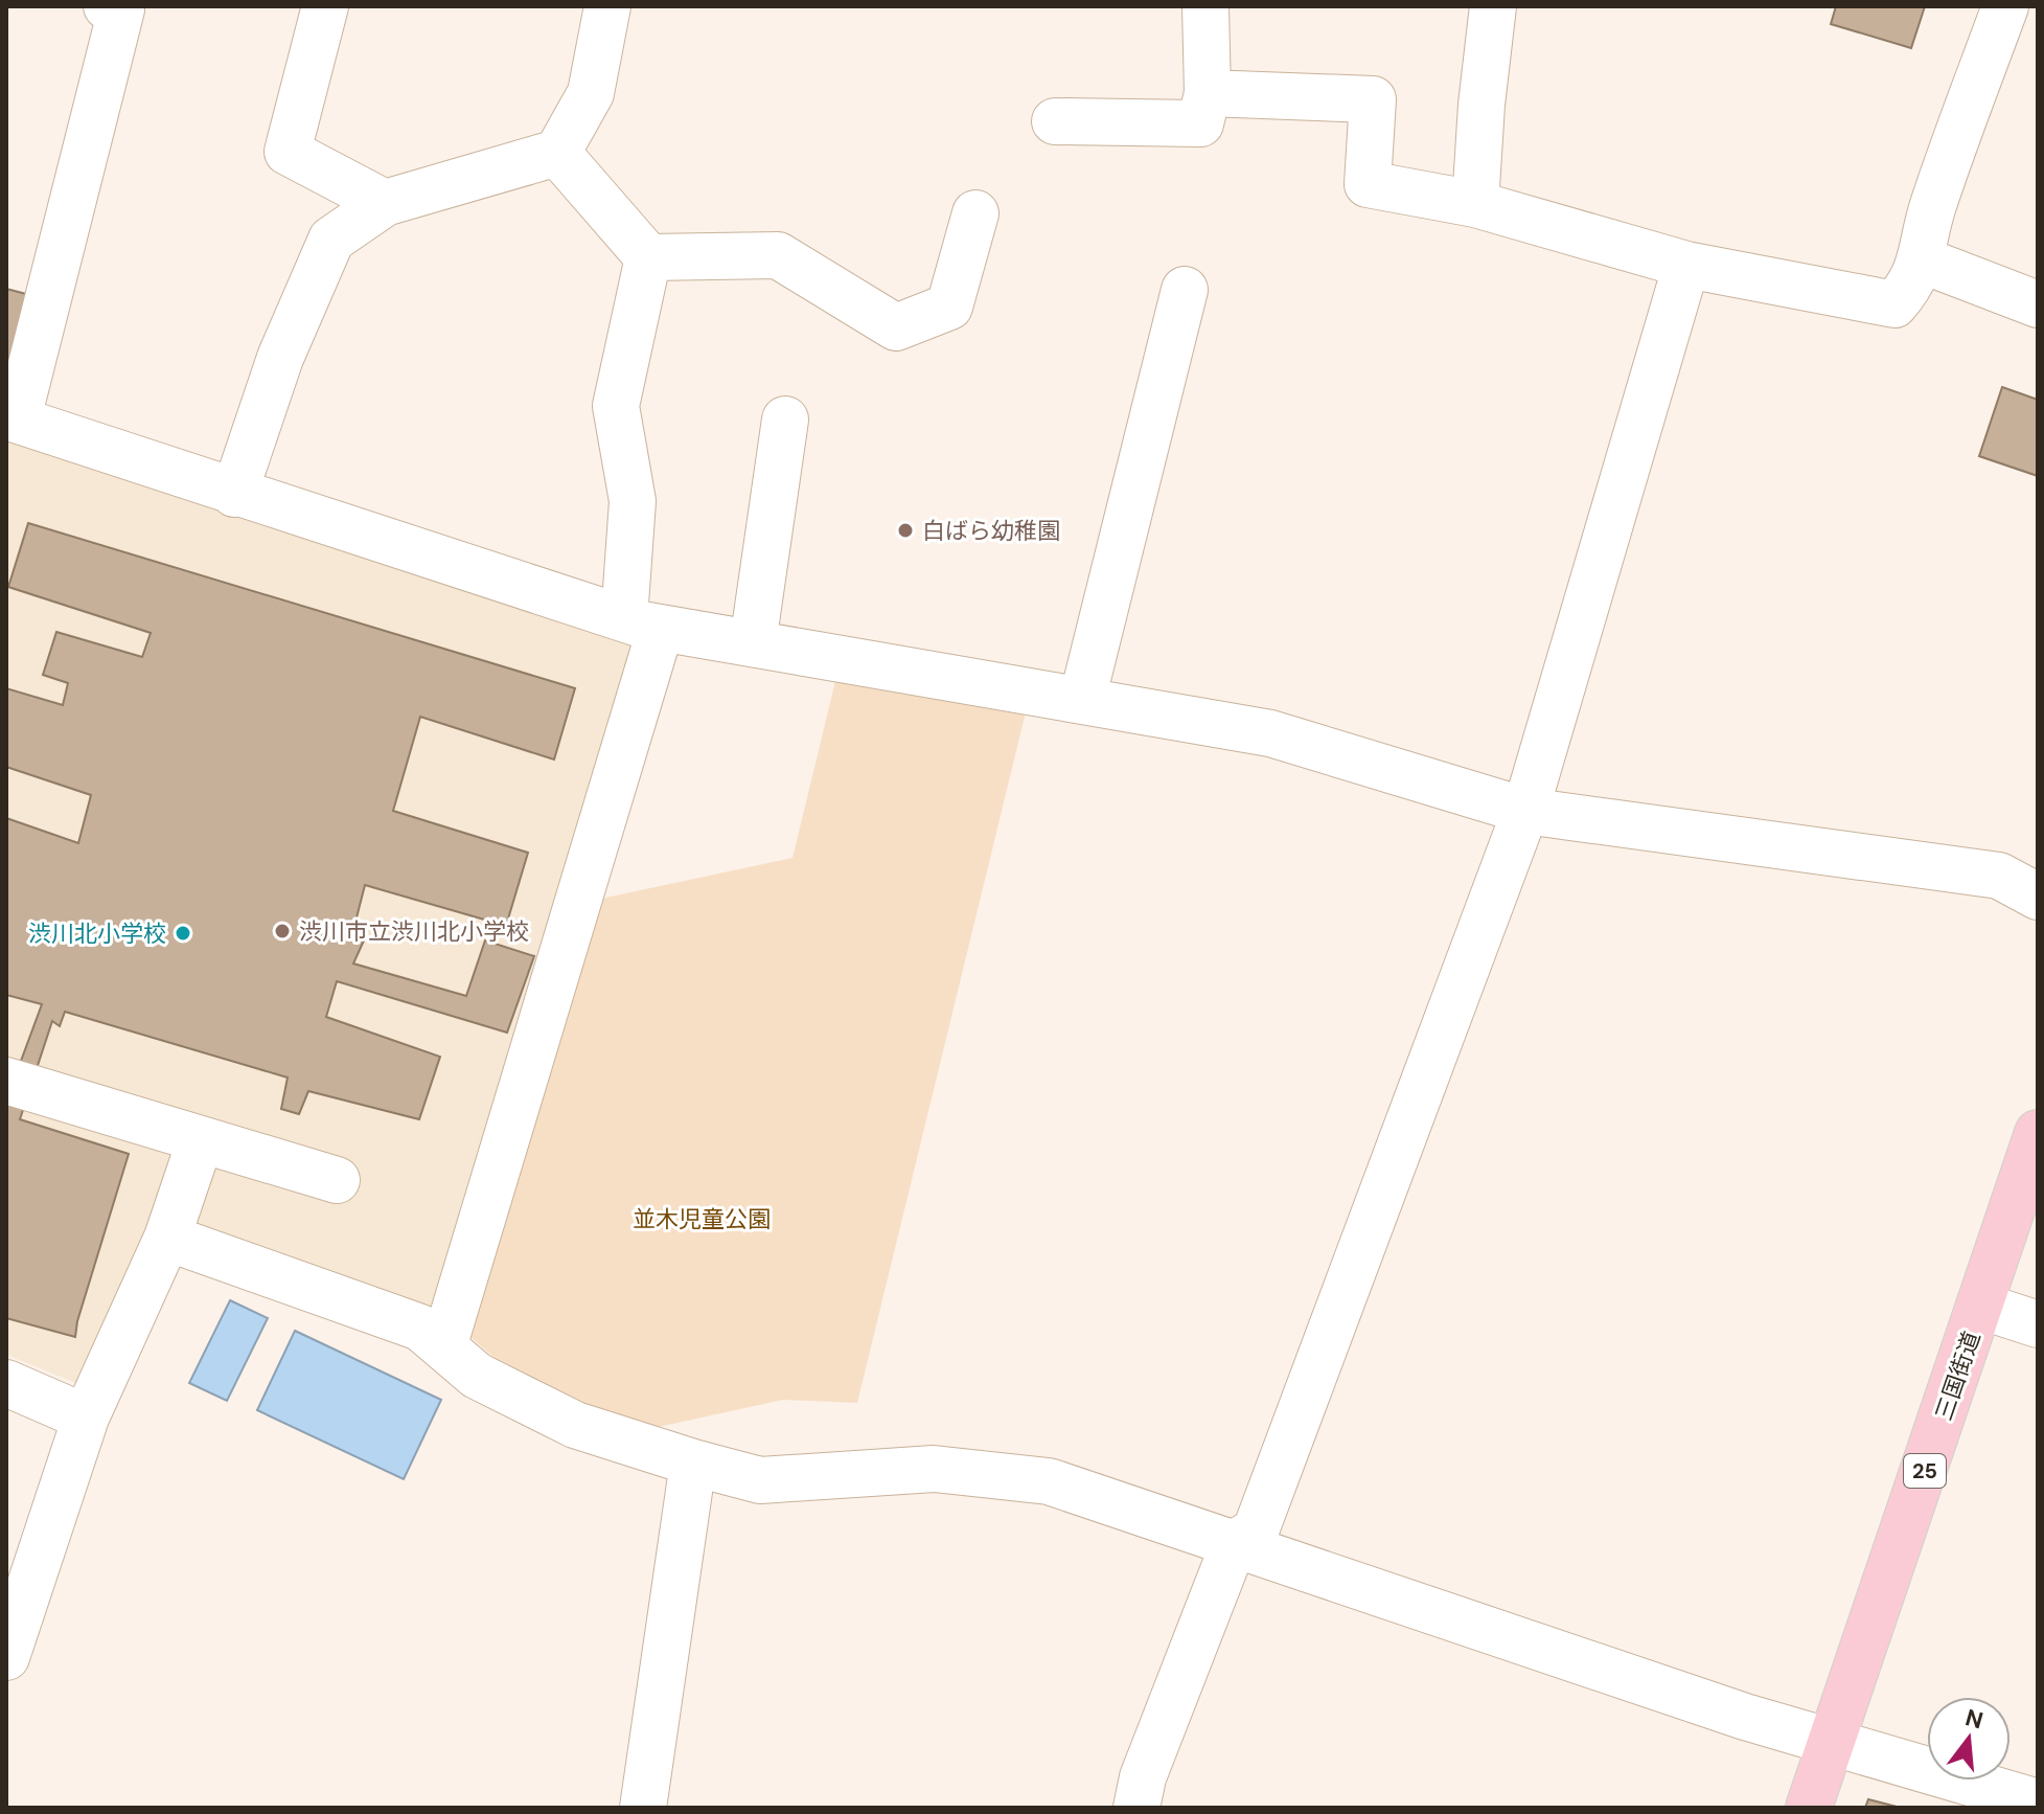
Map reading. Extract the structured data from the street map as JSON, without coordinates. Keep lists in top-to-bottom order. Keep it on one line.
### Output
{"streets":{"main road":["三国街道","25"]},"parks":["並木児童公園"],"places":["白ばら幼稚園","渋川市立渋川北小学校","渋川北小学校"],"north":"top"}
